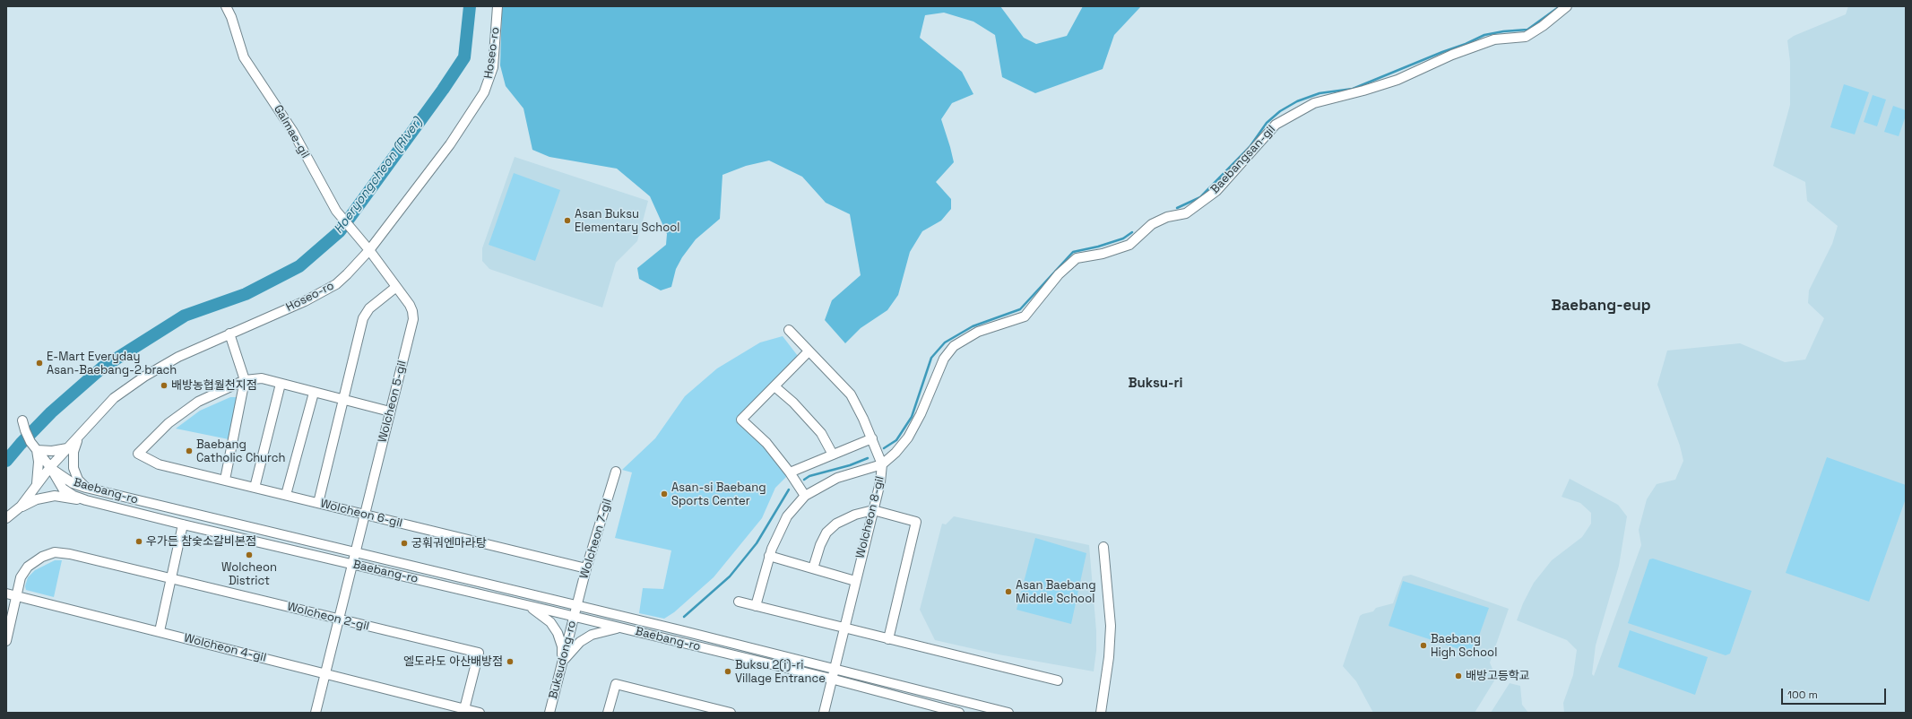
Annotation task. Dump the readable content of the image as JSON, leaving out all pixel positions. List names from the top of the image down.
{
  "streets": {
    "street": [
      "Hoseo-ro",
      "Galmae-gil",
      "Baebangsan-gil",
      "Wolcheon 5-gil",
      "Baebang-ro",
      "Wolcheon 6-gil",
      "Wolcheon 8-gil",
      "Wolcheon 7-gil",
      "Wolcheon 2-gil",
      "Wolcheon 4-gil",
      "Buksudong-ro"
    ]
  },
  "crossings": [
    ["Hoseo-ro", "Galmae-gil"],
    ["Hoseo-ro", "Wolcheon 5-gil"],
    ["Hoseo-ro", "Baebang-ro"],
    ["Galmae-gil", "Wolcheon 5-gil"],
    ["Baebangsan-gil", "Wolcheon 8-gil"],
    ["Wolcheon 5-gil", "Baebang-ro"],
    ["Wolcheon 5-gil", "Wolcheon 6-gil"],
    ["Wolcheon 5-gil", "Wolcheon 2-gil"],
    ["Wolcheon 5-gil", "Wolcheon 4-gil"],
    ["Baebang-ro", "Wolcheon 8-gil"],
    ["Baebang-ro", "Wolcheon 7-gil"],
    ["Baebang-ro", "Buksudong-ro"],
    ["Wolcheon 6-gil", "Wolcheon 7-gil"],
    ["Wolcheon 7-gil", "Buksudong-ro"],
    ["Wolcheon 2-gil", "Wolcheon 4-gil"]
  ],
  "districts": ["Baebang-eup", "Buksu-ri"],
  "water": ["Hoeryongcheon (River)"],
  "places": [
    "Asan Buksu Elementary School",
    "E-Mart Everyday Asan-Baebang-2 brach",
    "배방농협월천지점",
    "Baebang Catholic Church",
    "Asan-si Baebang Sports Center",
    "우가든 참숯소갈비본점",
    "궁훠궈엔마라탕",
    "Wolcheon District",
    "Asan Baebang Middle School",
    "Baebang High School",
    "엘도라도 아산배방점",
    "Buksu 2(i)-ri Village Entrance",
    "배방고등학교"
  ],
  "scale_bar": "100 m"
}
